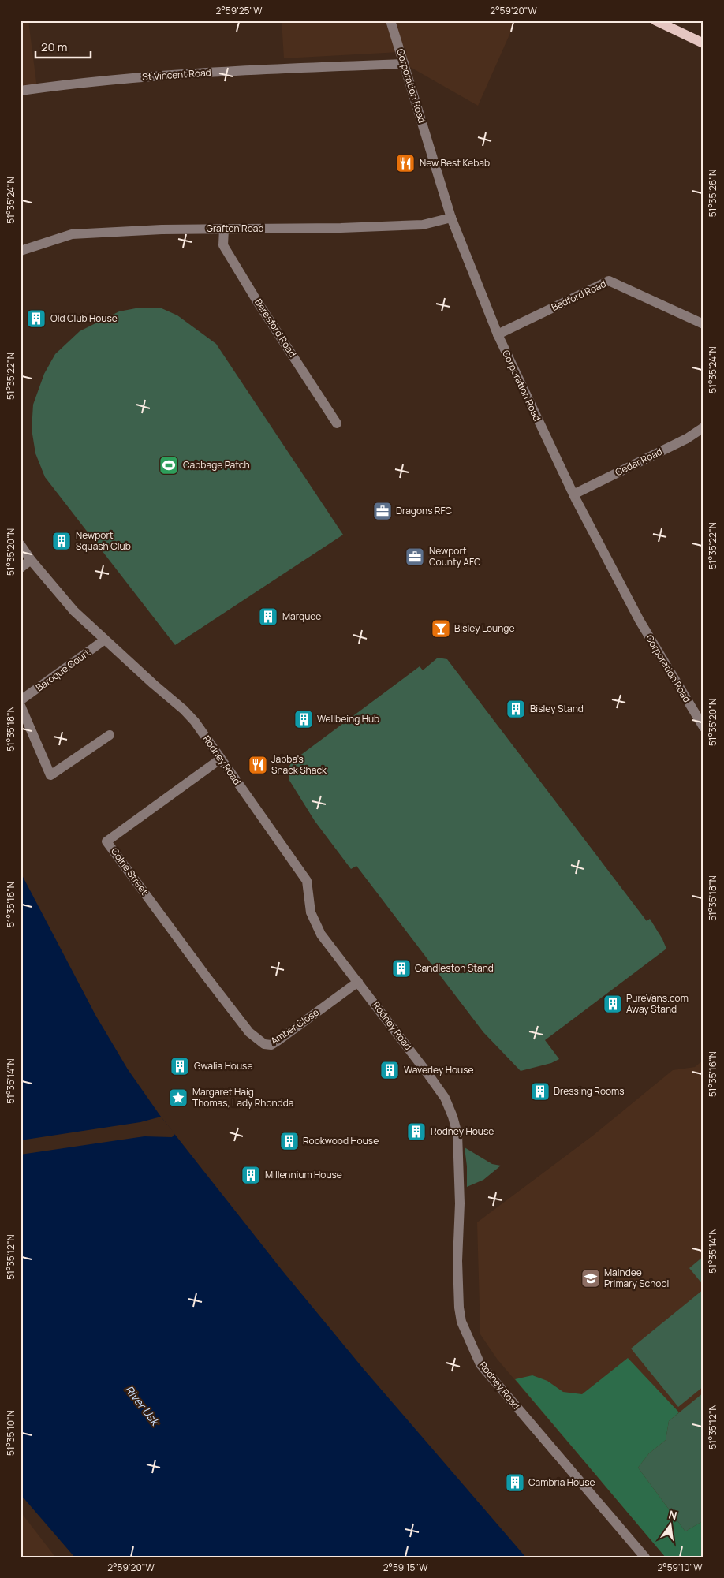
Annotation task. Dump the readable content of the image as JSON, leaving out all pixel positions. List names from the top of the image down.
{
  "streets": {
    "street": [
      "St Vincent Road",
      "Corporation Road",
      "Grafton Road",
      "Bedford Road",
      "Beresford Road",
      "Cedar Road",
      "Baroque Court",
      "Rodney Road",
      "Colne Street",
      "Amber Close"
    ]
  },
  "crossings": [
    ["St Vincent Road", "Corporation Road"],
    ["Corporation Road", "Grafton Road"],
    ["Corporation Road", "Bedford Road"],
    ["Corporation Road", "Cedar Road"],
    ["Grafton Road", "Beresford Road"],
    ["Baroque Court", "Rodney Road"],
    ["Rodney Road", "Colne Street"],
    ["Rodney Road", "Amber Close"],
    ["Colne Street", "Amber Close"]
  ],
  "water": ["River Usk"],
  "places": {
    "restaurant": ["New Best Kebab", "Jabba's Snack Shack"],
    "building": [
      "Old Club House",
      "Newport Squash Club",
      "Marquee",
      "Bisley Stand",
      "Wellbeing Hub",
      "Candleston Stand",
      "PureVans.com Away Stand",
      "Gwalia House",
      "Waverley House",
      "Dressing Rooms",
      "Rodney House",
      "Rookwood House",
      "Millennium House",
      "Cambria House"
    ],
    "sports": ["Cabbage Patch"],
    "office": ["Dragons RFC", "Newport County AFC"],
    "bar": ["Bisley Lounge"],
    "place": ["Margaret Haig Thomas, Lady Rhondda"],
    "school or university": ["Maindee Primary School"]
  },
  "scale_bar": "20 m",
  "north": "top",
  "coordinates": [
    "2°59'25\"W",
    "2°59'20\"W",
    "51°35'26\"N",
    "51°35'24\"N",
    "51°35'22\"N",
    "51°35'20\"N",
    "51°35'18\"N",
    "51°35'16\"N",
    "51°35'14\"N",
    "51°35'12\"N",
    "51°35'10\"N",
    "2°59'15\"W",
    "2°59'10\"W"
  ]
}
